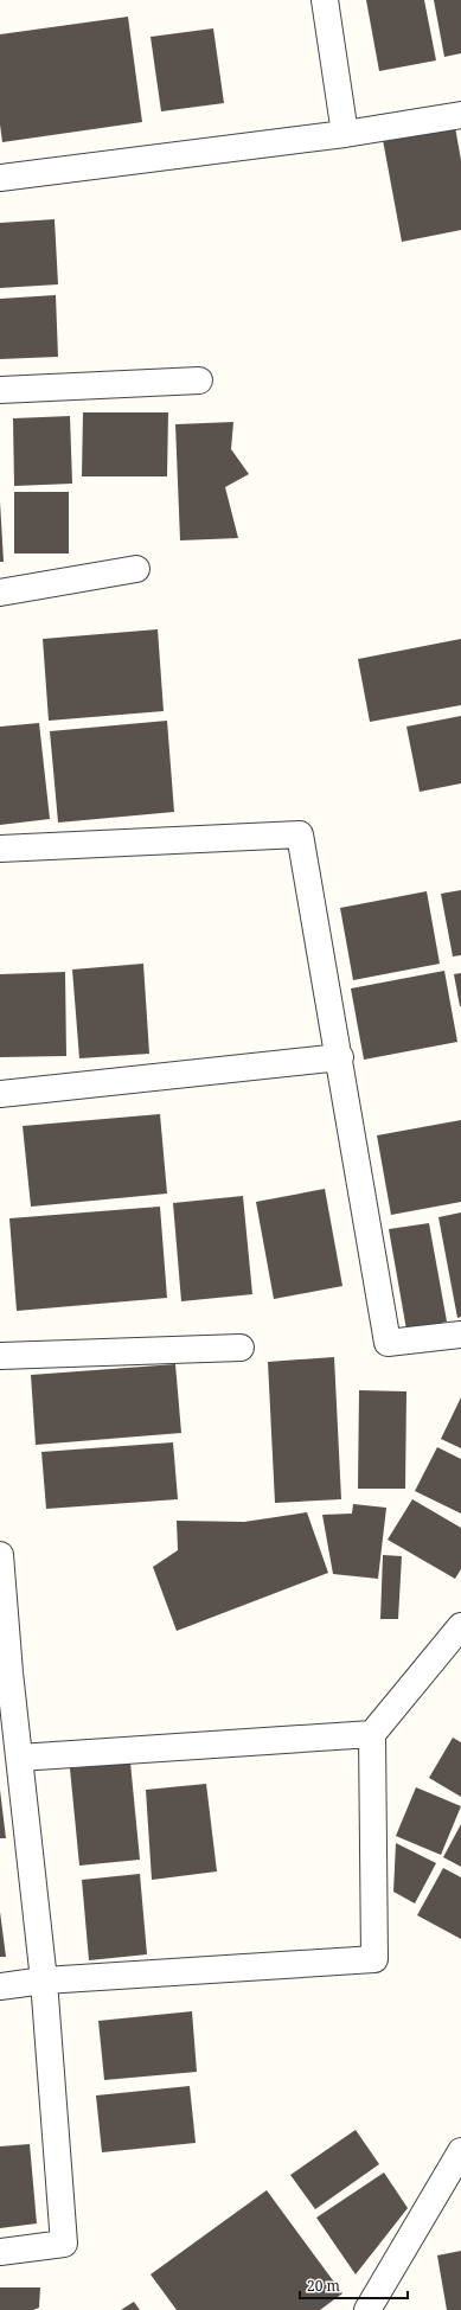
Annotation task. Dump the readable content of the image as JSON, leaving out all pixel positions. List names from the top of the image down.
{
  "scale_bar": "20 m"
}
